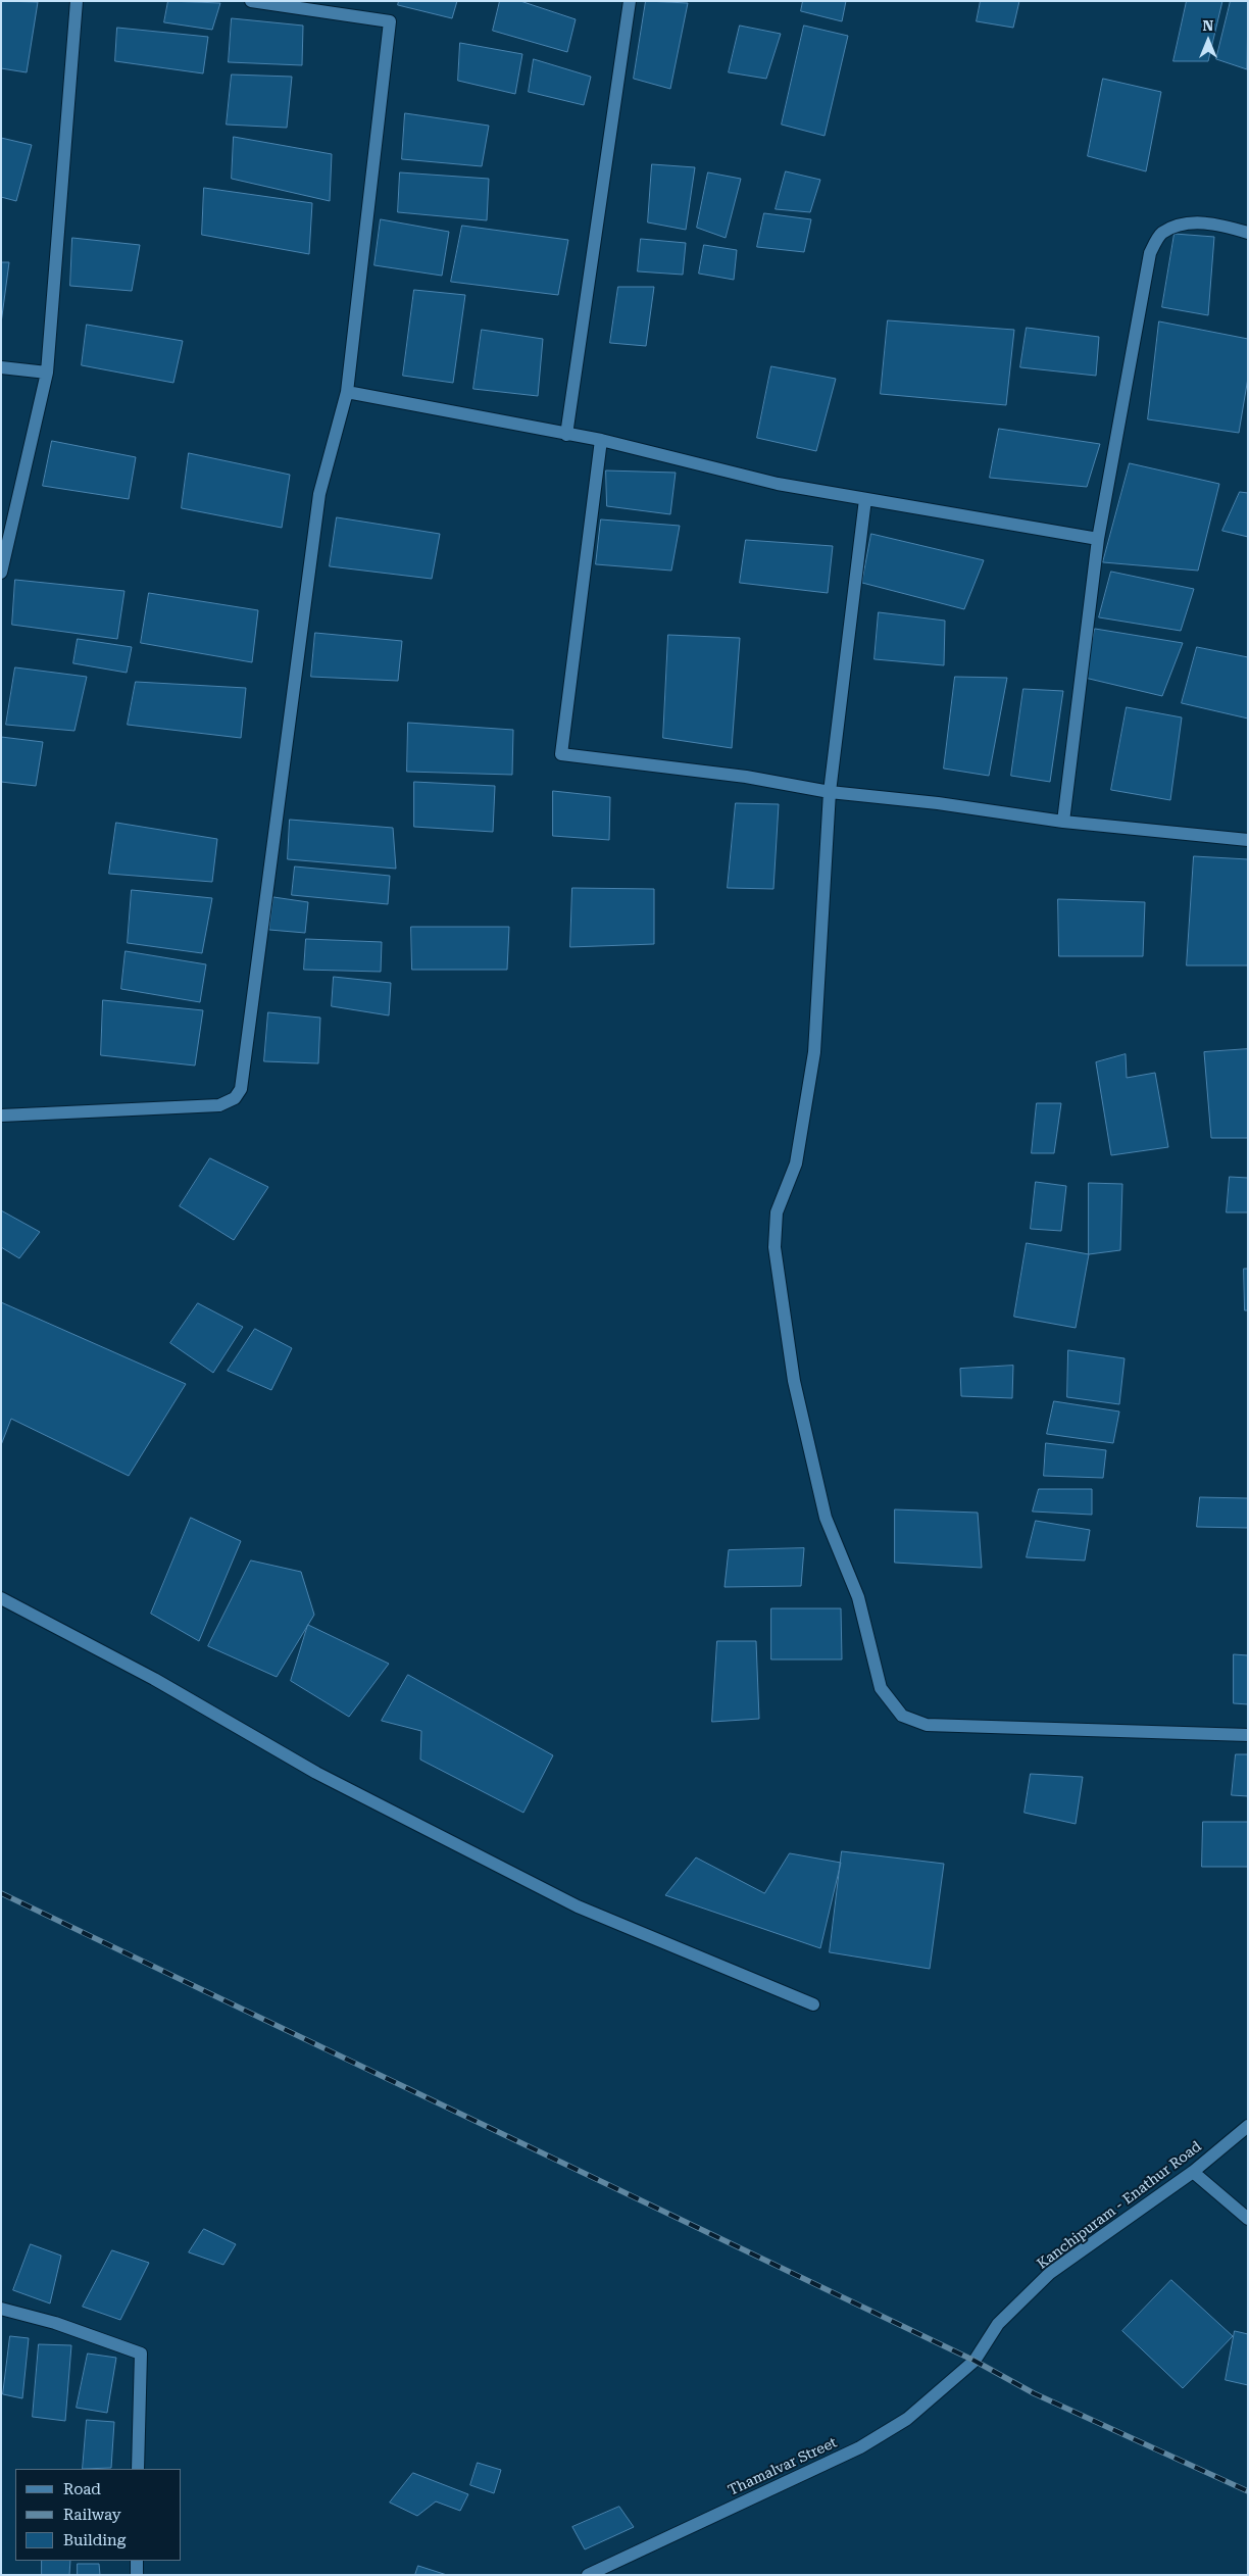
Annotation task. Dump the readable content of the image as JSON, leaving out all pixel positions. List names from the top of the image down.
{
  "streets": {
    "street": ["Kanchipuram - Enathur Road", "Thamalvar Street"]
  },
  "crossings": [
    ["Kanchipuram - Enathur Road", "Thamalvar Street"]
  ],
  "legend": ["Road", "Railway", "Building"],
  "north": "top"
}
